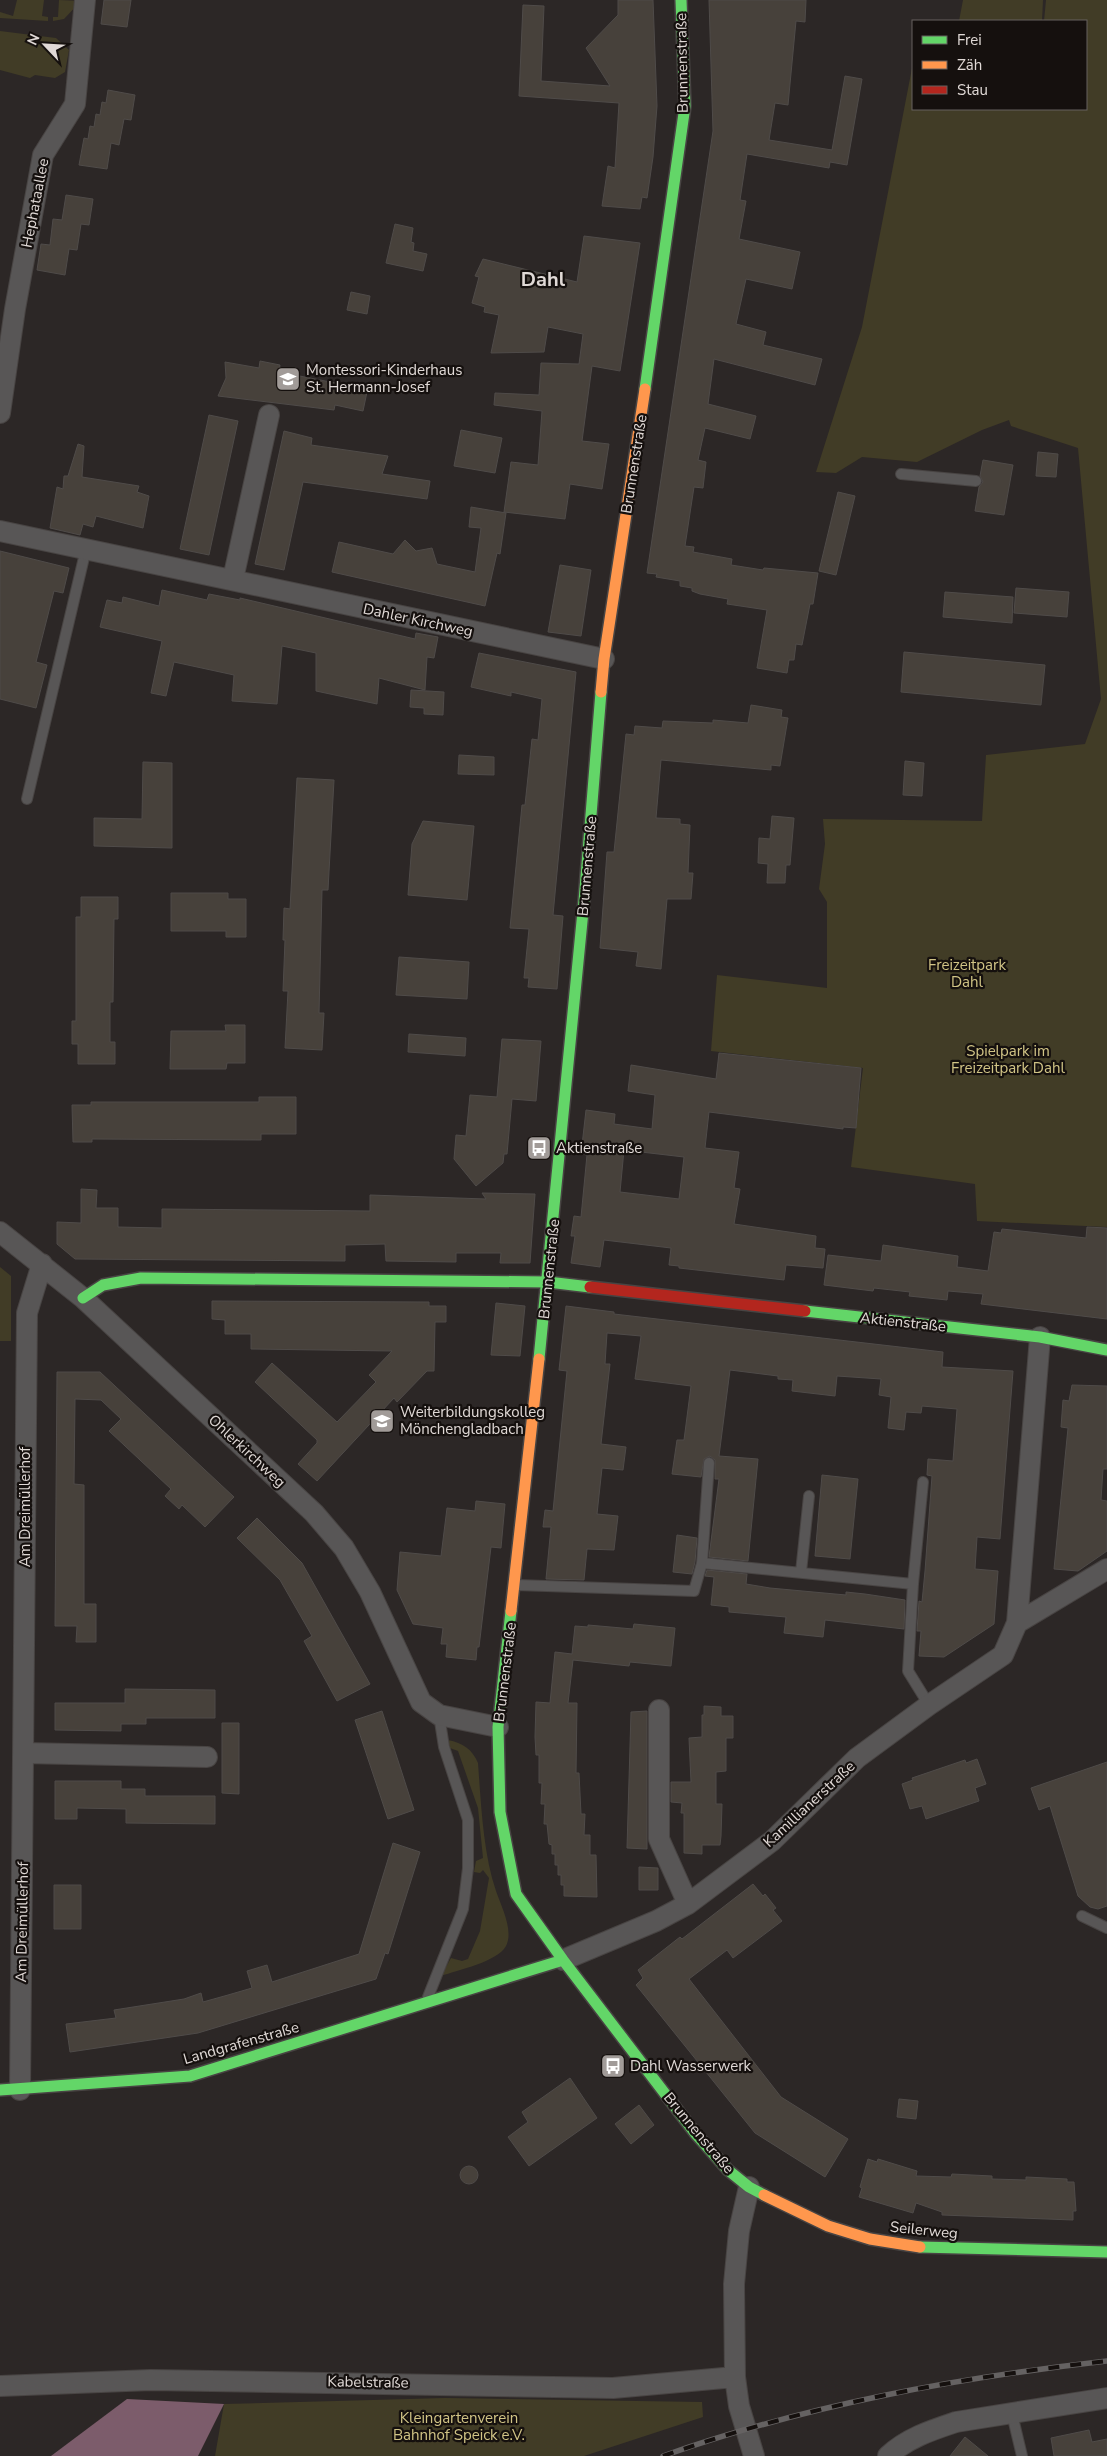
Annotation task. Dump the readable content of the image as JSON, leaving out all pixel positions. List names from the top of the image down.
{
  "streets": {
    "street": [
      "Brunnenstraße",
      "Hephataallee",
      "Dahler Kirchweg",
      "Aktienstraße",
      "Ohlerkirchweg",
      "Am Dreimüllerhof",
      "Kamillianerstraße",
      "Landgrafenstraße",
      "Seilerweg",
      "Kabelstraße"
    ]
  },
  "crossings": [
    ["Brunnenstraße", "Dahler Kirchweg"],
    ["Brunnenstraße", "Aktienstraße"],
    ["Brunnenstraße", "Ohlerkirchweg"],
    ["Brunnenstraße", "Kamillianerstraße"],
    ["Brunnenstraße", "Landgrafenstraße"],
    ["Brunnenstraße", "Seilerweg"],
    ["Aktienstraße", "Ohlerkirchweg"],
    ["Ohlerkirchweg", "Am Dreimüllerhof"],
    ["Am Dreimüllerhof", "Landgrafenstraße"],
    ["Kamillianerstraße", "Landgrafenstraße"]
  ],
  "districts": ["Dahl"],
  "parks": ["Freizeitpark Dahl", "Spielpark im Freizeitpark Dahl", "Kleingartenverein Bahnhof Speick e.V."],
  "places": {
    "school or university": ["Montessori-Kinderhaus St. Hermann-Josef", "Weiterbildungskolleg Mönchengladbach"],
    "bus stop": ["Aktienstraße", "Dahl Wasserwerk"]
  },
  "legend": ["Frei", "Zäh", "Stau"],
  "north": "top left"
}
